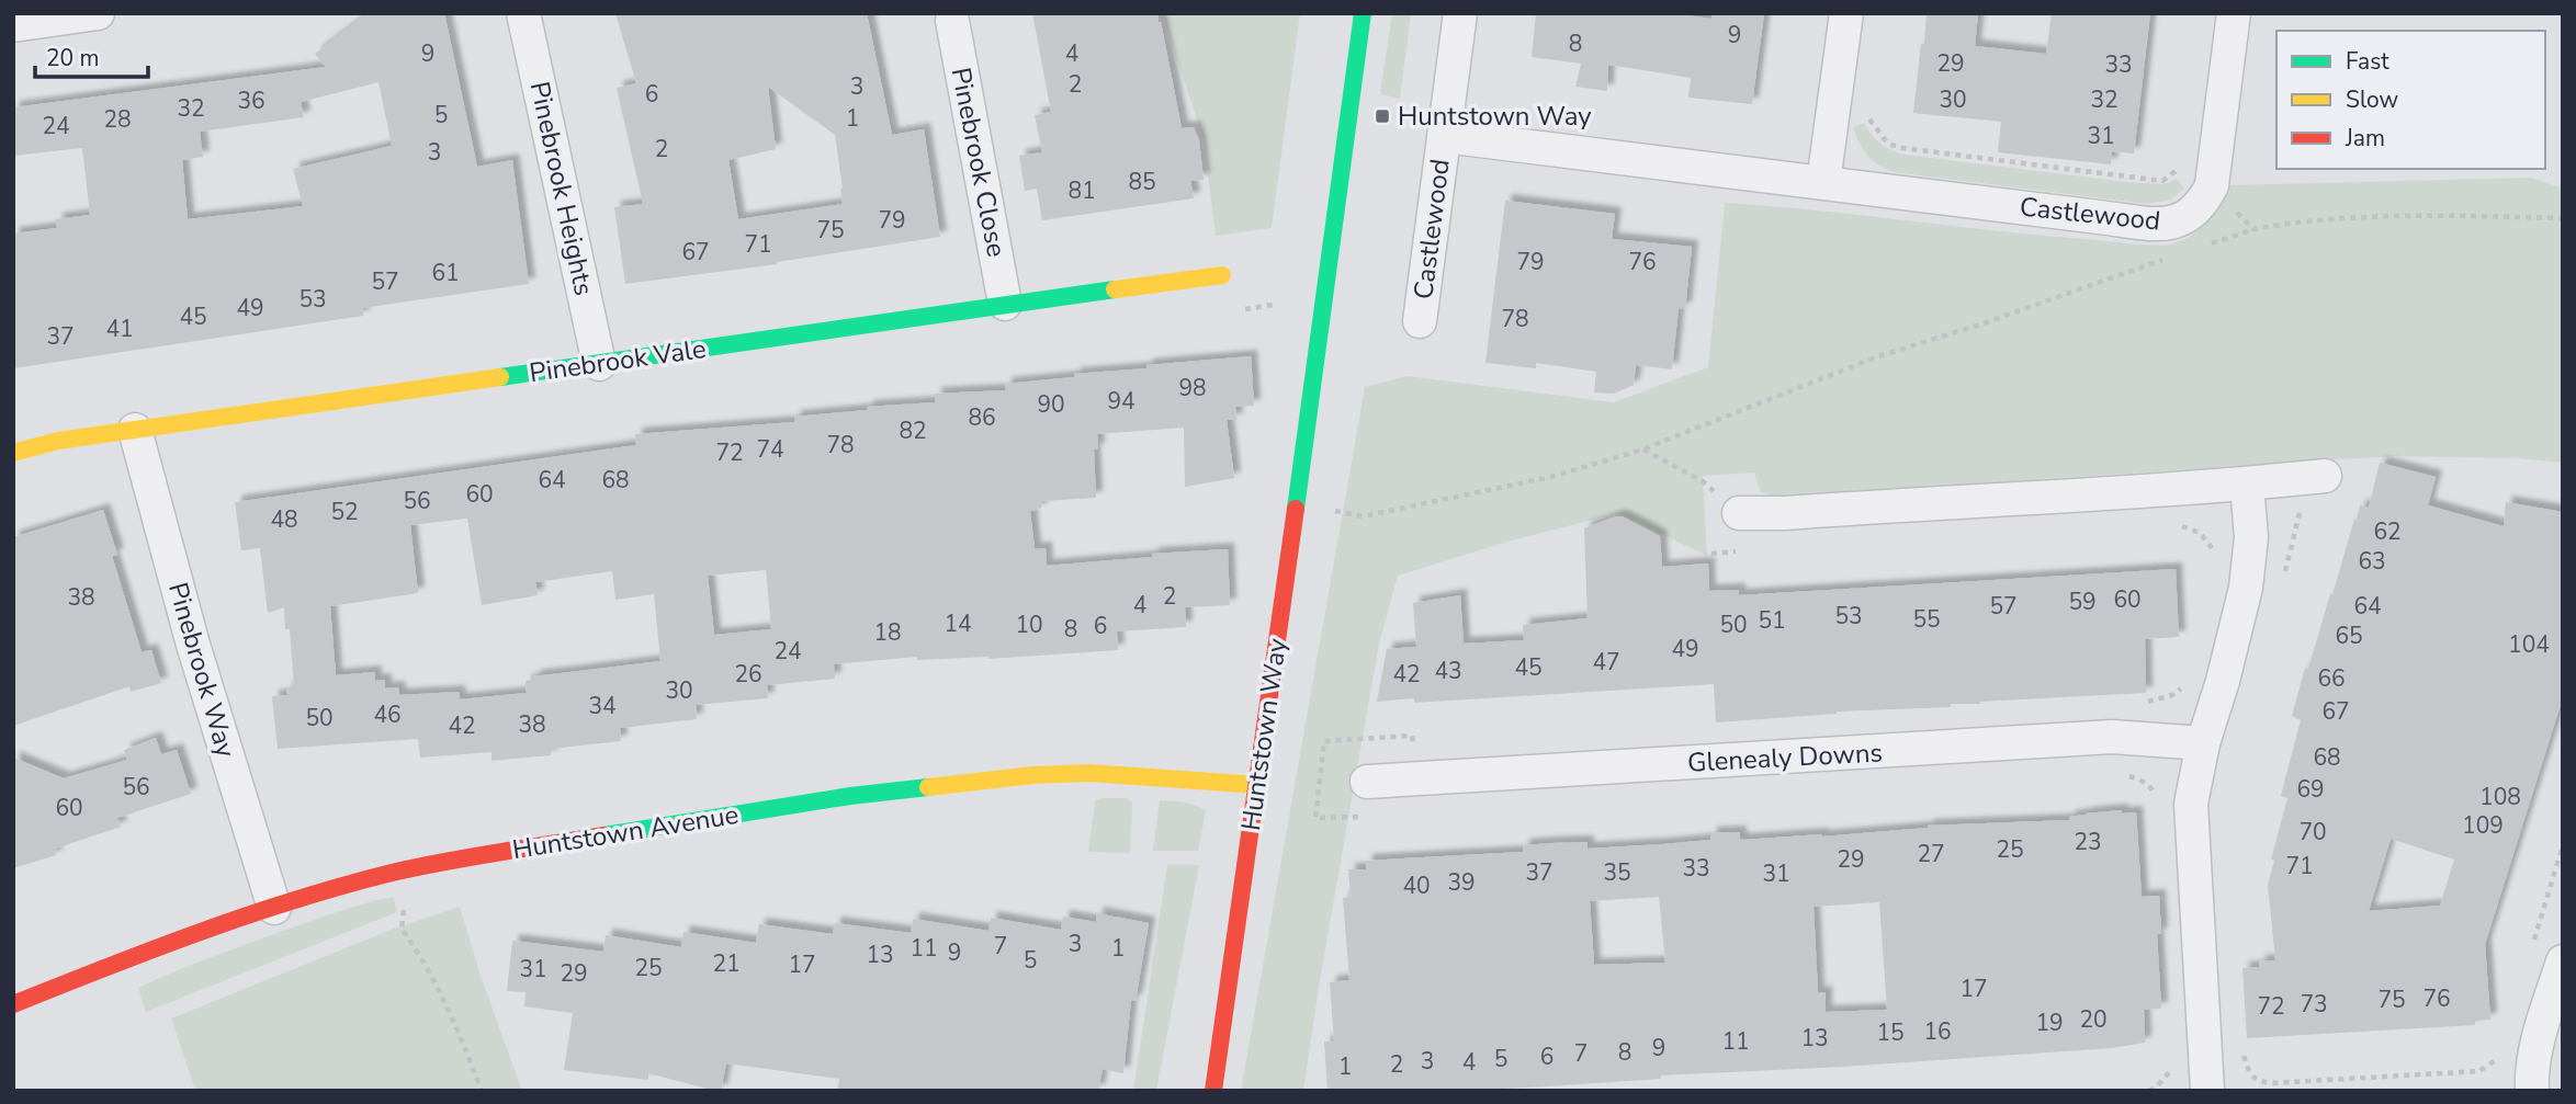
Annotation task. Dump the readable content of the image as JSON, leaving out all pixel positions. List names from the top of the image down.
{
  "streets": {
    "street": [
      "Pinebrook Close",
      "Pinebrook Heights",
      "Castlewood",
      "Pinebrook Vale",
      "Pinebrook Way",
      "Huntstown Way",
      "Glenealy Downs",
      "Huntstown Avenue"
    ]
  },
  "crossings": [
    ["Pinebrook Close", "Pinebrook Vale"],
    ["Pinebrook Heights", "Pinebrook Vale"],
    ["Pinebrook Vale", "Pinebrook Way"],
    ["Pinebrook Way", "Huntstown Avenue"],
    ["Huntstown Way", "Huntstown Avenue"]
  ],
  "places": {
    "transit": ["Huntstown Way"]
  },
  "house_numbers": [
    "9",
    "8",
    "9",
    "4",
    "29",
    "33",
    "2",
    "3",
    "6",
    "30",
    "32",
    "36",
    "32",
    "5",
    "1",
    "28",
    "24",
    "31",
    "2",
    "3",
    "85",
    "81",
    "79",
    "75",
    "71",
    "67",
    "79",
    "76",
    "61",
    "57",
    "53",
    "49",
    "45",
    "78",
    "41",
    "37",
    "98",
    "94",
    "90",
    "86",
    "82",
    "78",
    "74",
    "72",
    "64",
    "68",
    "60",
    "56",
    "52",
    "48",
    "62",
    "63",
    "2",
    "38",
    "60",
    "59",
    "4",
    "57",
    "64",
    "53",
    "55",
    "51",
    "14",
    "10",
    "50",
    "6",
    "8",
    "18",
    "65",
    "104",
    "49",
    "24",
    "47",
    "45",
    "43",
    "26",
    "42",
    "66",
    "30",
    "34",
    "67",
    "46",
    "50",
    "38",
    "42",
    "68",
    "56",
    "69",
    "108",
    "60",
    "109",
    "70",
    "23",
    "25",
    "27",
    "29",
    "71",
    "33",
    "37",
    "35",
    "31",
    "39",
    "40",
    "3",
    "7",
    "11",
    "1",
    "9",
    "13",
    "5",
    "21",
    "17",
    "25",
    "31",
    "29",
    "17",
    "76",
    "75",
    "73",
    "72",
    "20",
    "19",
    "16",
    "15",
    "13",
    "11",
    "9",
    "8",
    "7",
    "6",
    "5",
    "3",
    "4",
    "2",
    "1"
  ],
  "legend": ["Fast", "Slow", "Jam"],
  "scale_bar": "20 m"
}
